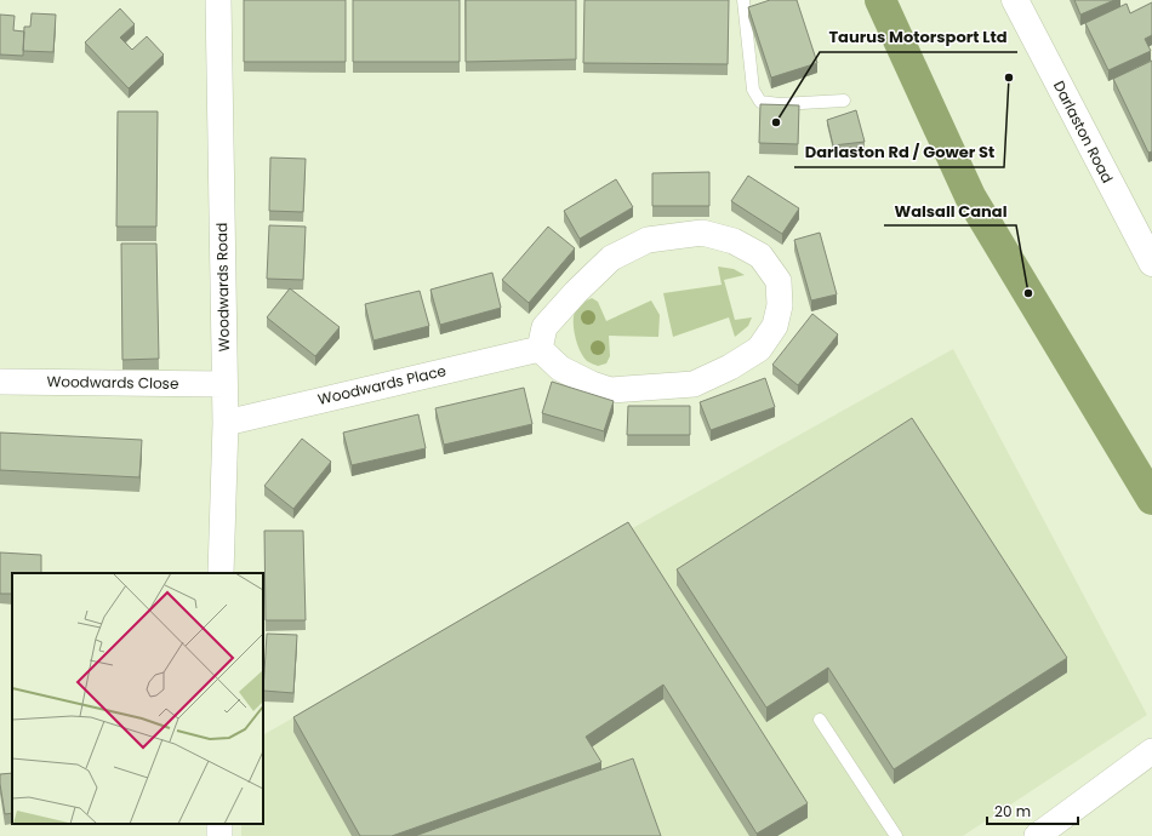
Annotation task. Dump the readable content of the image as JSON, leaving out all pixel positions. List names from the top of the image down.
{
  "streets": {
    "main road": ["Darlaston Road"],
    "street": ["Woodwards Road", "Woodwards Close", "Woodwards Place"]
  },
  "crossings": [
    ["Woodwards Road", "Woodwards Close"],
    ["Woodwards Road", "Woodwards Place"]
  ],
  "places": ["Darlaston Rd / Gower St", "Taurus Motorsport Ltd", "Walsall Canal"],
  "scale_bar": "20 m"
}
